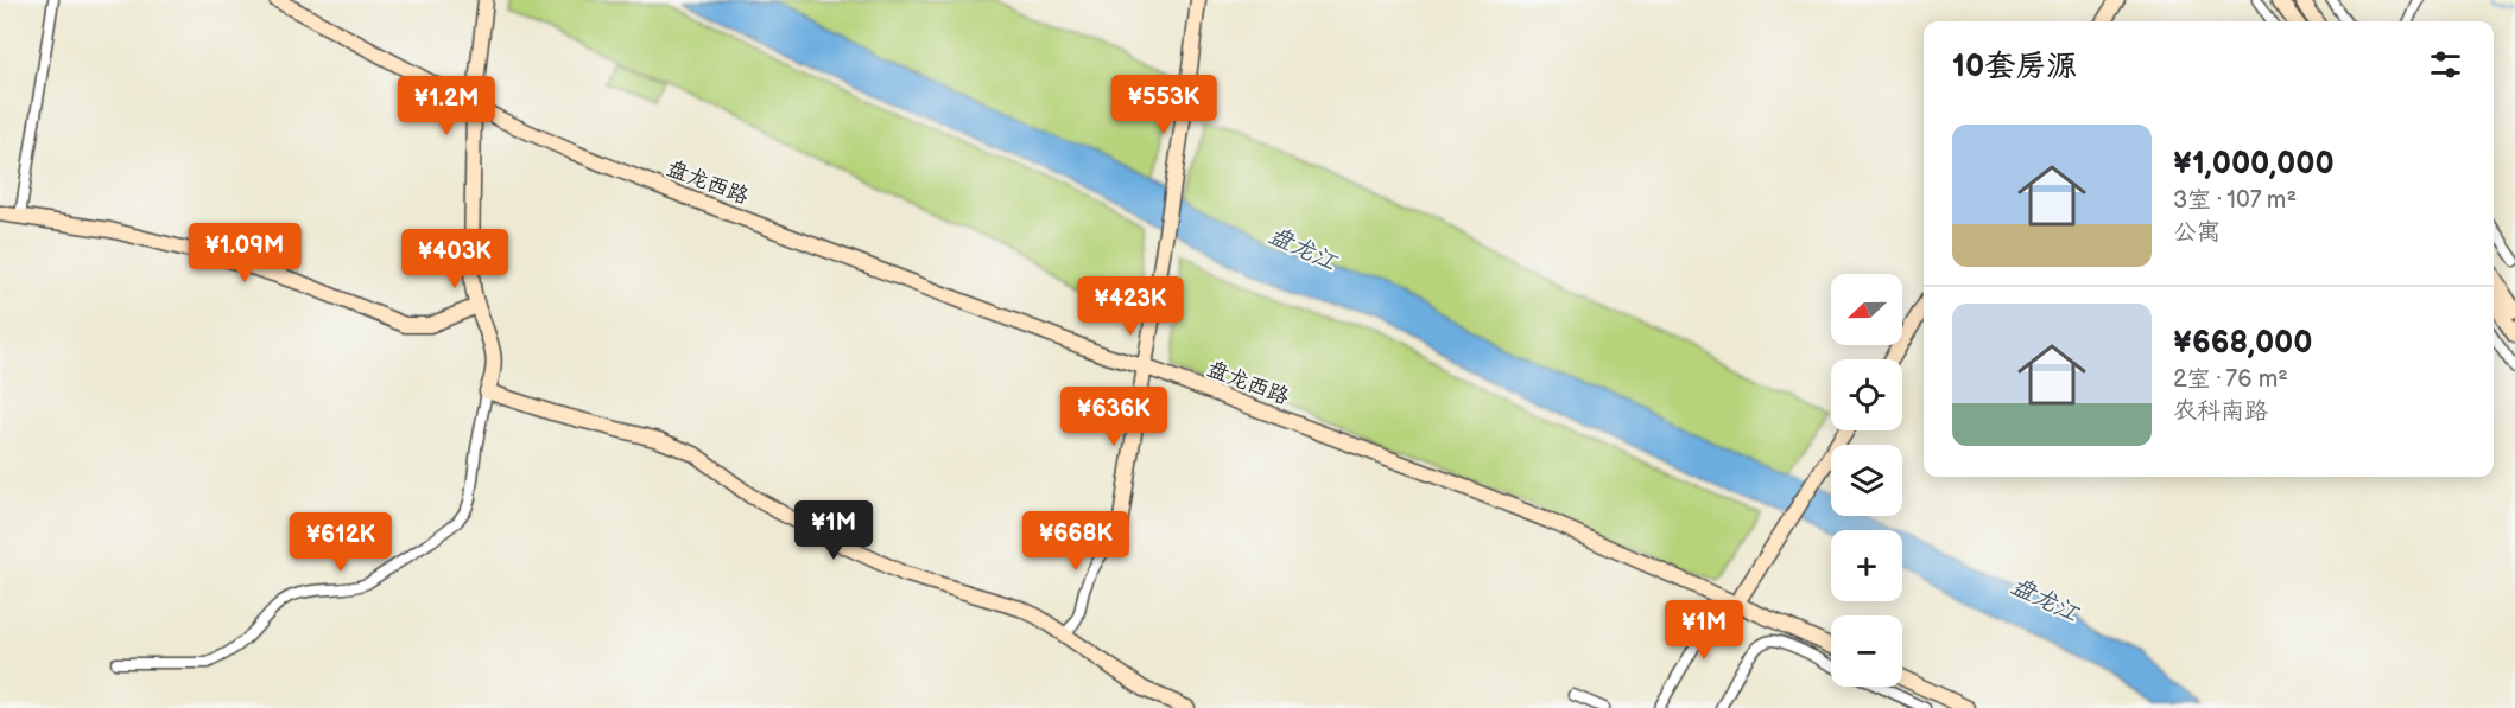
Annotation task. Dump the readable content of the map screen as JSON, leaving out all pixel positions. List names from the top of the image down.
{
  "streets": {
    "street": ["盘龙西路"]
  },
  "water": ["盘龙江"],
  "north": "left",
  "page": {
    "heading": "10套房源",
    "price": [
      "¥553K",
      "¥1.2M",
      "¥1.09M",
      "¥403K",
      "¥423K",
      "¥636K",
      "¥1M",
      "¥668K",
      "¥612K",
      "¥1M"
    ],
    "list": [
      {
        "name": "¥1,000,000",
        "note": "3室 · 107 m² · 公寓"
      },
      {
        "name": "¥668,000",
        "note": "2室 · 76 m² · 农科南路"
      }
    ],
    "map_buttons": ["+", "−"]
  }
}
